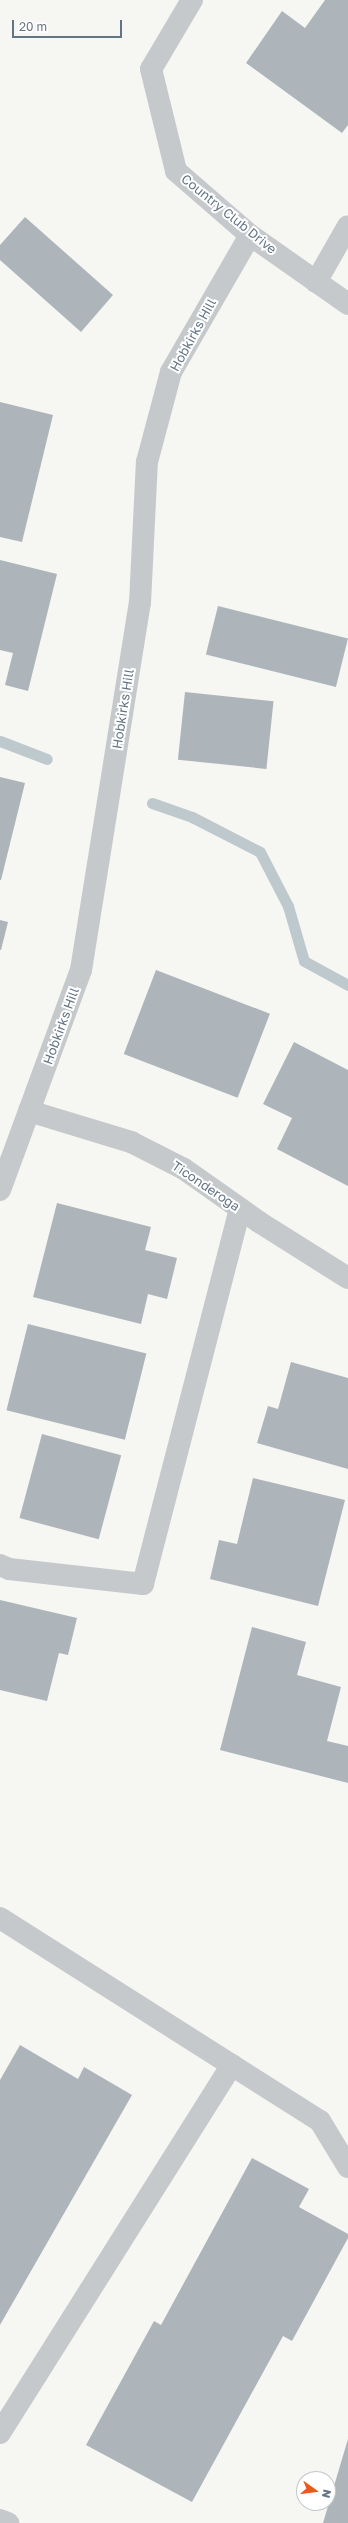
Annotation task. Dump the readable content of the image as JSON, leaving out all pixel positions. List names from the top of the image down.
{
  "streets": {
    "street": ["Country Club Drive", "Hobkirks Hill", "Ticonderoga"]
  },
  "crossings": [
    ["Country Club Drive", "Hobkirks Hill"],
    ["Hobkirks Hill", "Ticonderoga"]
  ],
  "scale_bar": "20 m",
  "north": "right"
}
